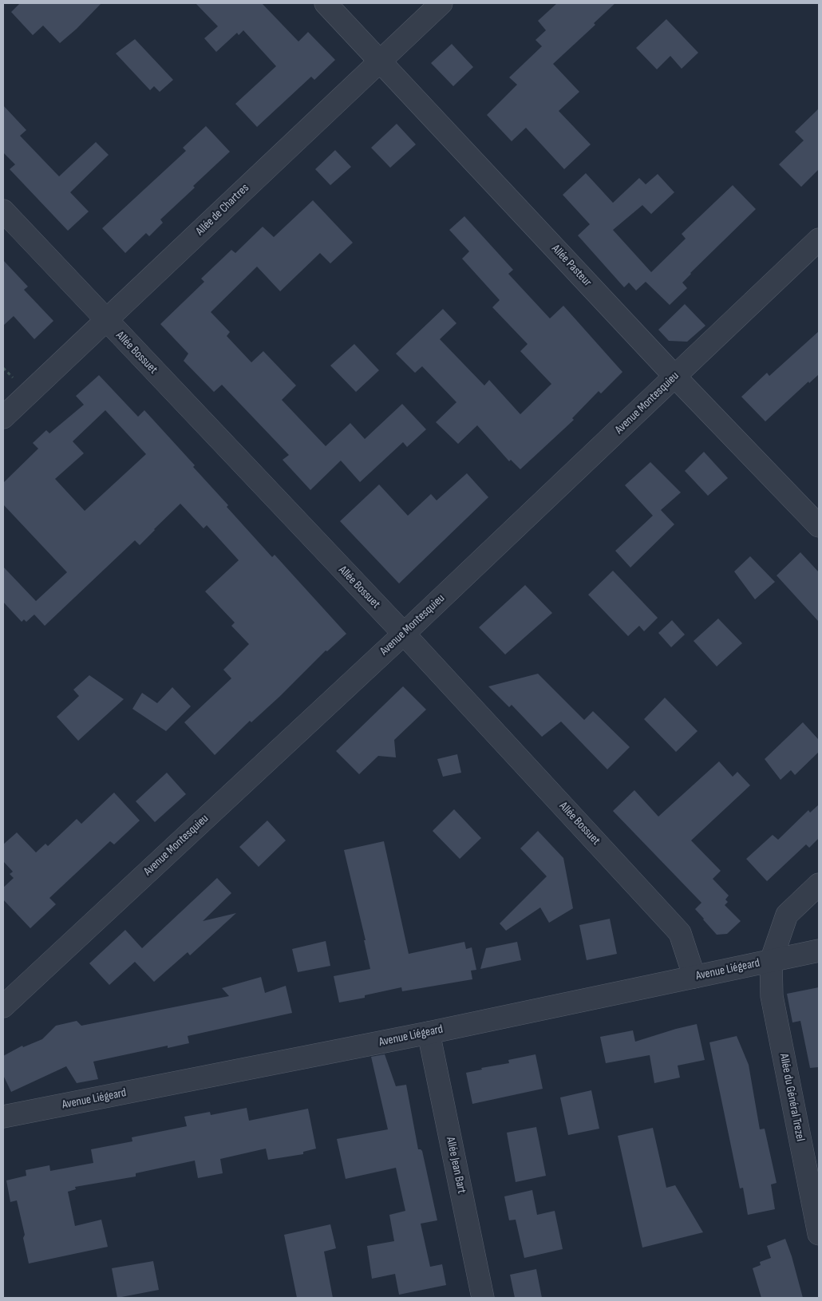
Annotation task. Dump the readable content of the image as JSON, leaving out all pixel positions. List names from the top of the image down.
{
  "streets": {
    "street": [
      "Allée de Chartres",
      "Allée Pasteur",
      "Allée Bossuet",
      "Avenue Montesquieu",
      "Avenue Liégeard",
      "Allée du Général Trezel",
      "Allée Jean Bart"
    ]
  },
  "crossings": [
    ["Allée de Chartres", "Allée Pasteur"],
    ["Allée de Chartres", "Allée Bossuet"],
    ["Allée Pasteur", "Avenue Montesquieu"],
    ["Allée Bossuet", "Avenue Montesquieu"],
    ["Allée Bossuet", "Avenue Liégeard"],
    ["Avenue Liégeard", "Allée du Général Trezel"],
    ["Avenue Liégeard", "Allée Jean Bart"]
  ]
}
